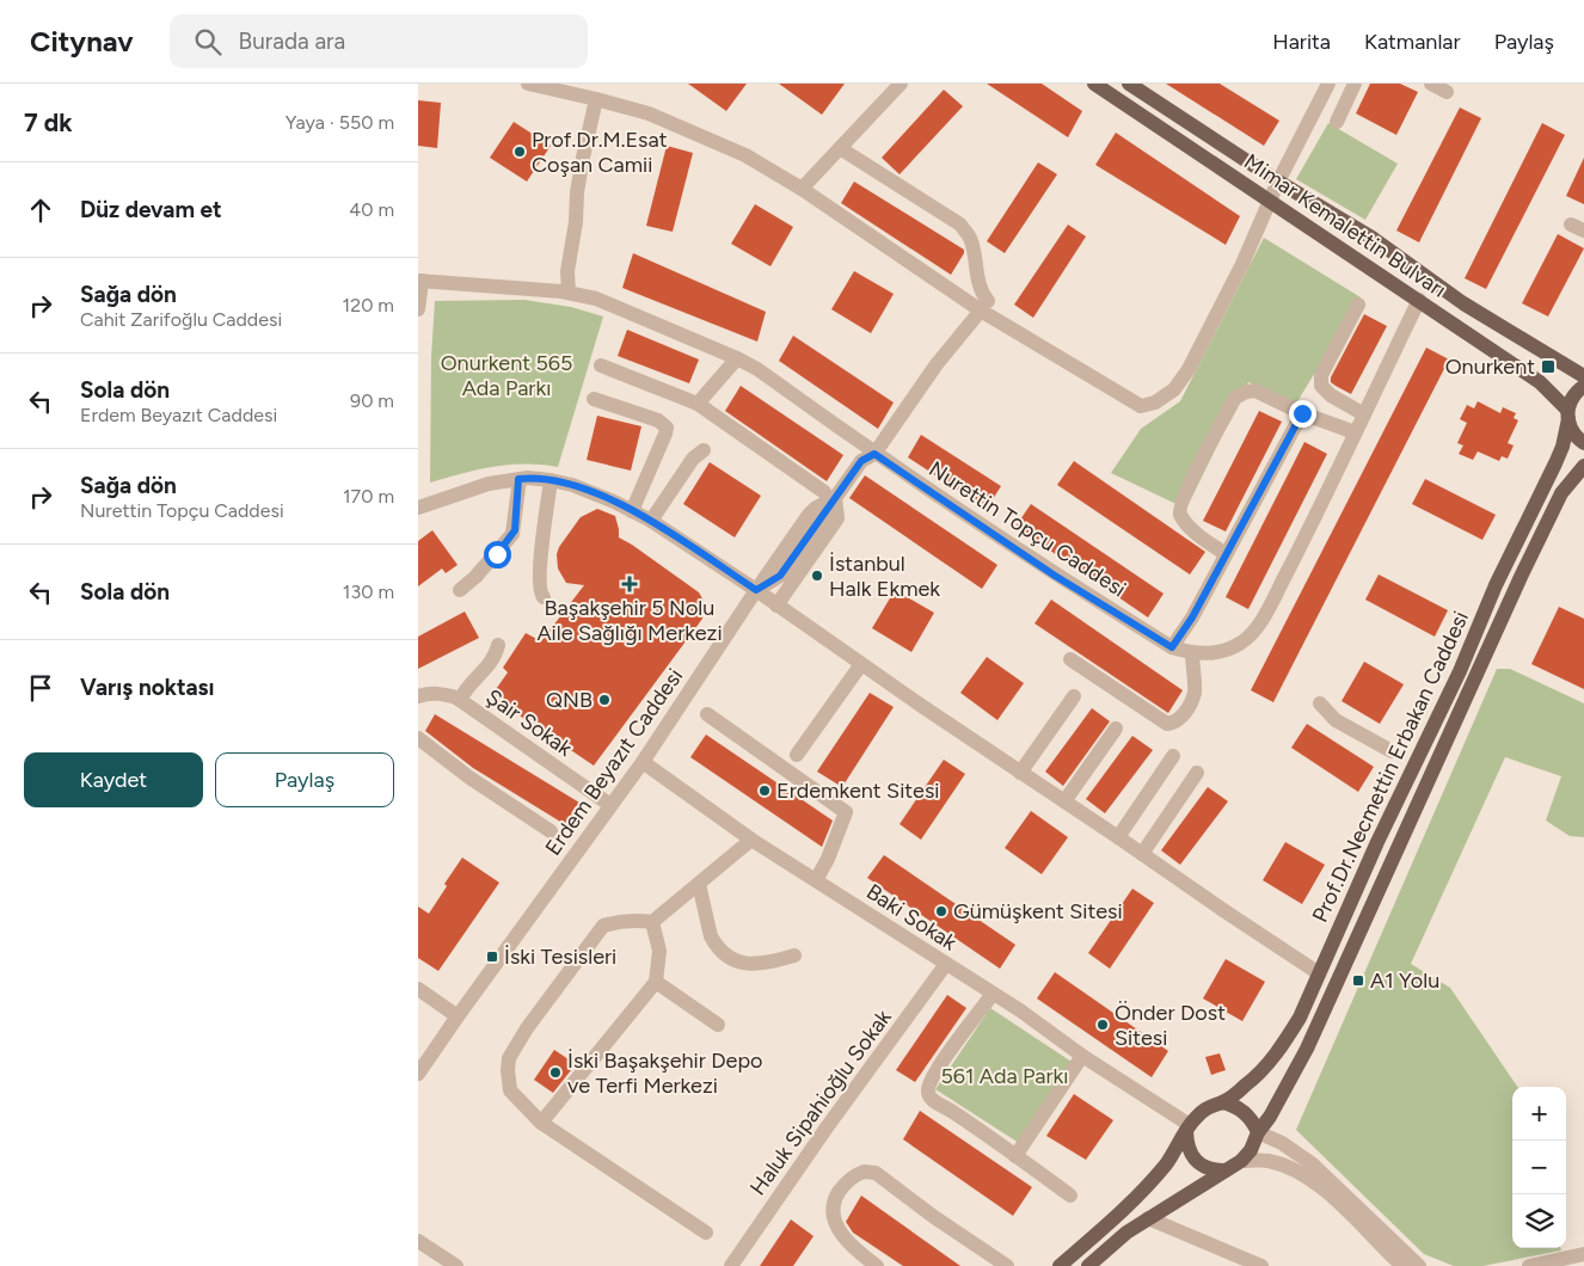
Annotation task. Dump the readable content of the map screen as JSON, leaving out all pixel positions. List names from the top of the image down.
{
  "streets": {
    "main road": ["Mimar Kemalettin Bulvarı", "Prof.Dr.Necmettin Erbakan Caddesi"],
    "street": [
      "Nurettin Topçu Caddesi",
      "Şair Sokak",
      "Erdem Beyazıt Caddesi",
      "Baki Sokak",
      "Haluk Sipahioğlu Sokak"
    ]
  },
  "crossings": [
    ["Mimar Kemalettin Bulvarı", "Nurettin Topçu Caddesi"],
    ["Mimar Kemalettin Bulvarı", "Prof.Dr.Necmettin Erbakan Caddesi"],
    ["Nurettin Topçu Caddesi", "Erdem Beyazıt Caddesi"],
    ["Şair Sokak", "Erdem Beyazıt Caddesi"],
    ["Erdem Beyazıt Caddesi", "Baki Sokak"],
    ["Prof.Dr.Necmettin Erbakan Caddesi", "Baki Sokak"],
    ["Baki Sokak", "Haluk Sipahioğlu Sokak"]
  ],
  "parks": ["Onurkent 565 Ada Parkı", "561 Ada Parkı"],
  "places": {
    "other": [
      "Prof.Dr.M.Esat Coşan Camii",
      "İstanbul Halk Ekmek",
      "QNB",
      "Erdemkent Sitesi",
      "Gümüşkent Sitesi",
      "Önder Dost Sitesi",
      "İski Başakşehir Depo ve Terfi Merkezi"
    ],
    "transit": ["Onurkent", "İski Tesisleri", "A1 Yolu"],
    "health": ["Başakşehir 5 Nolu Aile Sağlığı Merkezi"]
  },
  "page": {
    "header": "Citynav",
    "search": "Burada ara",
    "nav": ["Harita", "Katmanlar", "Paylaş"],
    "heading": ["7 dk", "Yaya · 550 m"],
    "list": [
      ["Düz devam et", "40 m"],
      ["Sağa dön", "Cahit Zarifoğlu Caddesi", "120 m"],
      ["Sola dön", "Erdem Beyazıt Caddesi", "90 m"],
      ["Sağa dön", "Nurettin Topçu Caddesi", "170 m"],
      ["Sola dön", "130 m"],
      "Varış noktası"
    ],
    "buttons": ["Kaydet", "Paylaş"],
    "map_buttons": ["+", "−"]
  }
}
